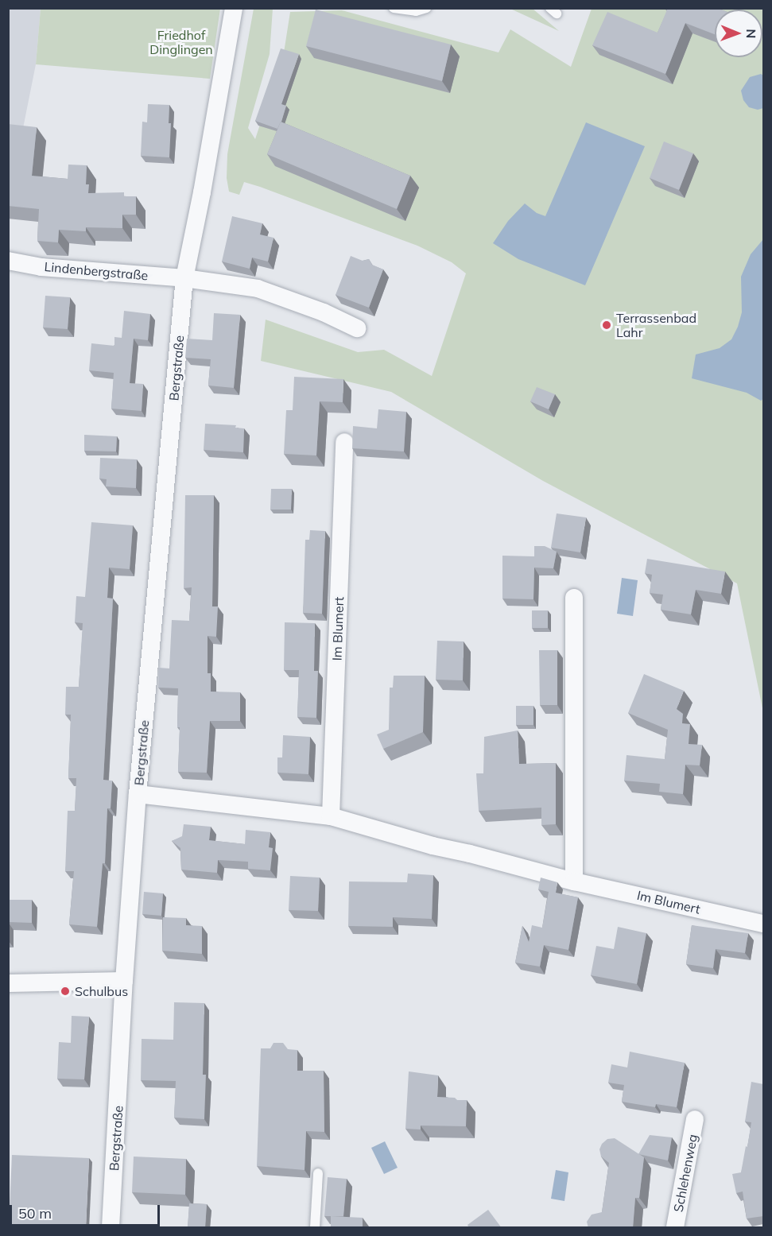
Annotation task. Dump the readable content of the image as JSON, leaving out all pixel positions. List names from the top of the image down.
{
  "streets": {
    "street": [
      "Lindenbergstraße",
      "Bergstraße",
      "Im Blumert",
      "Schlehenweg"
    ]
  },
  "crossings": [
    ["Lindenbergstraße", "Bergstraße"],
    ["Bergstraße", "Im Blumert"]
  ],
  "parks": ["Friedhof Dinglingen"],
  "places": ["Terrassenbad Lahr", "Schulbus"],
  "scale_bar": "50 m",
  "north": "right"
}
